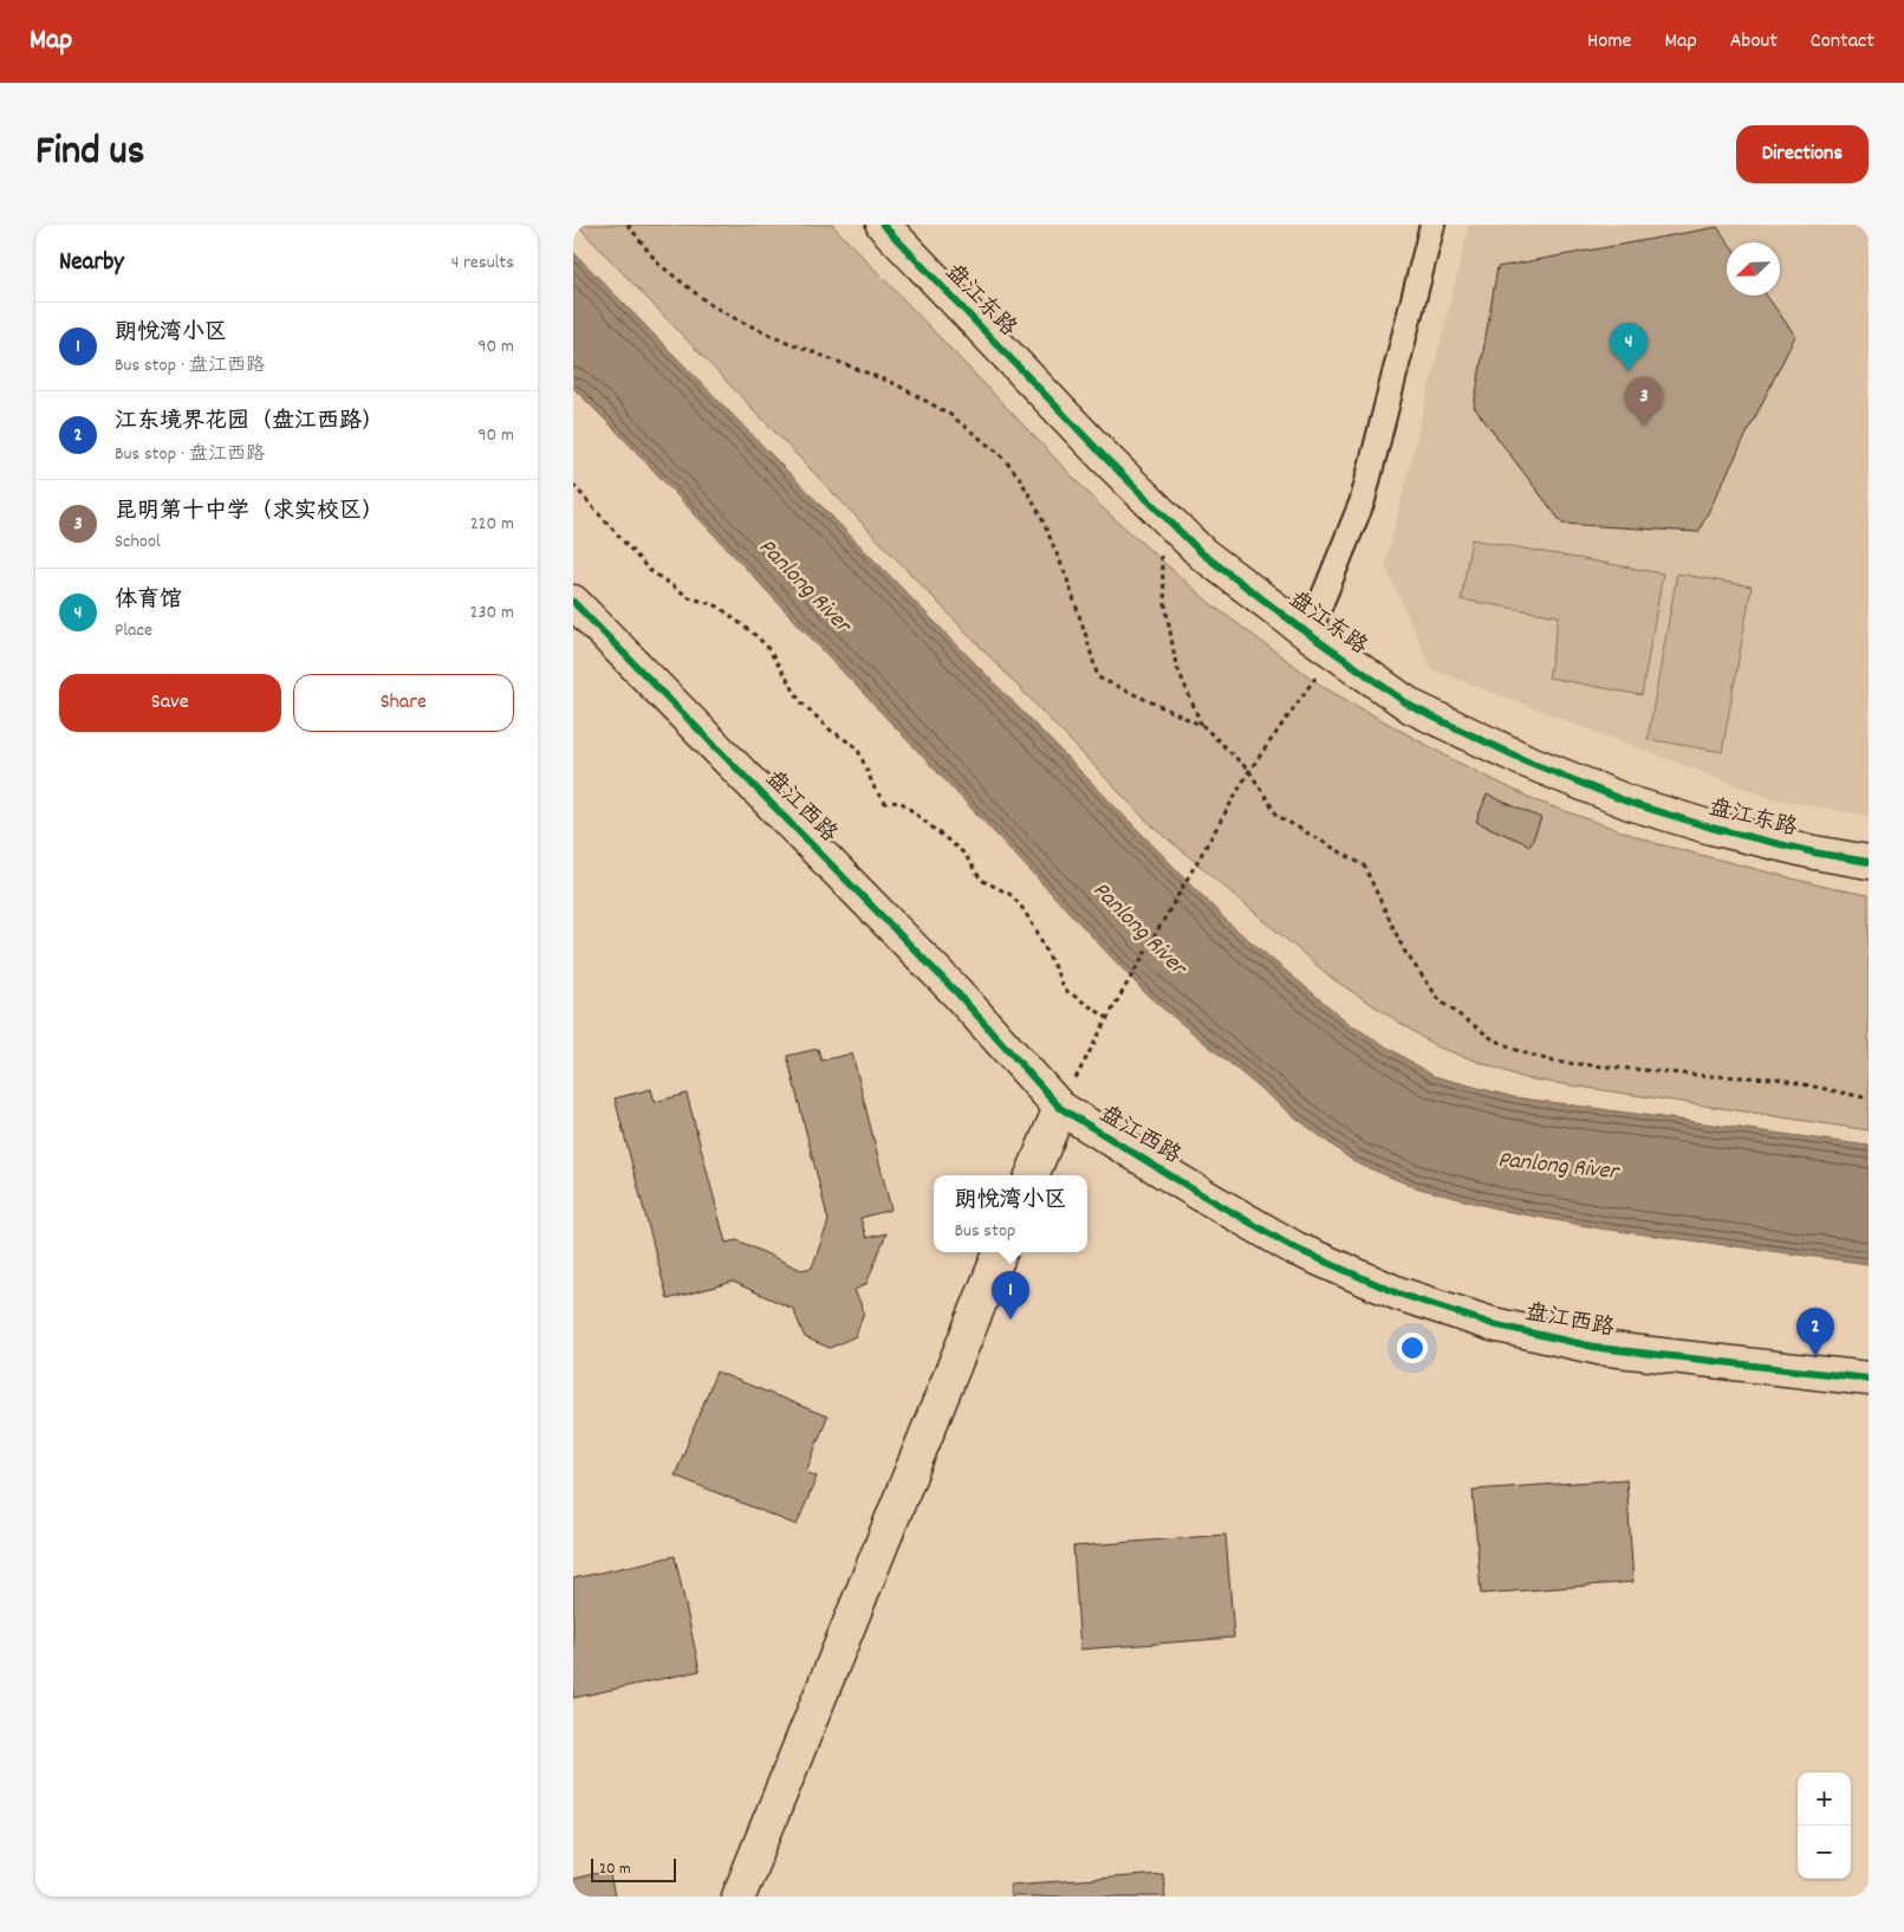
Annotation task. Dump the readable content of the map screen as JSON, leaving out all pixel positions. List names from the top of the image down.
{
  "streets": {
    "street": ["盘江东路", "盘江西路"]
  },
  "water": ["Panlong River"],
  "scale_bar": "20 m",
  "north": "bottom left",
  "page": {
    "header": "Map",
    "nav": [
      "Home",
      "Map",
      "About",
      "Contact"
    ],
    "title": "Find us",
    "buttons": [
      "Directions",
      ["Save", "Share"]
    ],
    "heading": ["Nearby", "4 results"],
    "list": [
      {
        "mark": "1",
        "name": "朗悦湾小区",
        "note": "Bus stop · 盘江西路",
        "value": "90 m"
      },
      {
        "mark": "2",
        "name": "江东境界花园（盘江西路）",
        "note": "Bus stop · 盘江西路",
        "value": "90 m"
      },
      {
        "mark": "3",
        "name": "昆明第十中学（求实校区）",
        "note": "School",
        "value": "220 m"
      },
      {
        "mark": "4",
        "name": "体育馆",
        "note": "Place",
        "value": "230 m"
      }
    ],
    "pins": [
      "4",
      "3",
      "1",
      "2"
    ],
    "popup": ["朗悦湾小区", "Bus stop"],
    "map_buttons": ["+", "−"],
    "scale": "20 m"
  }
}
